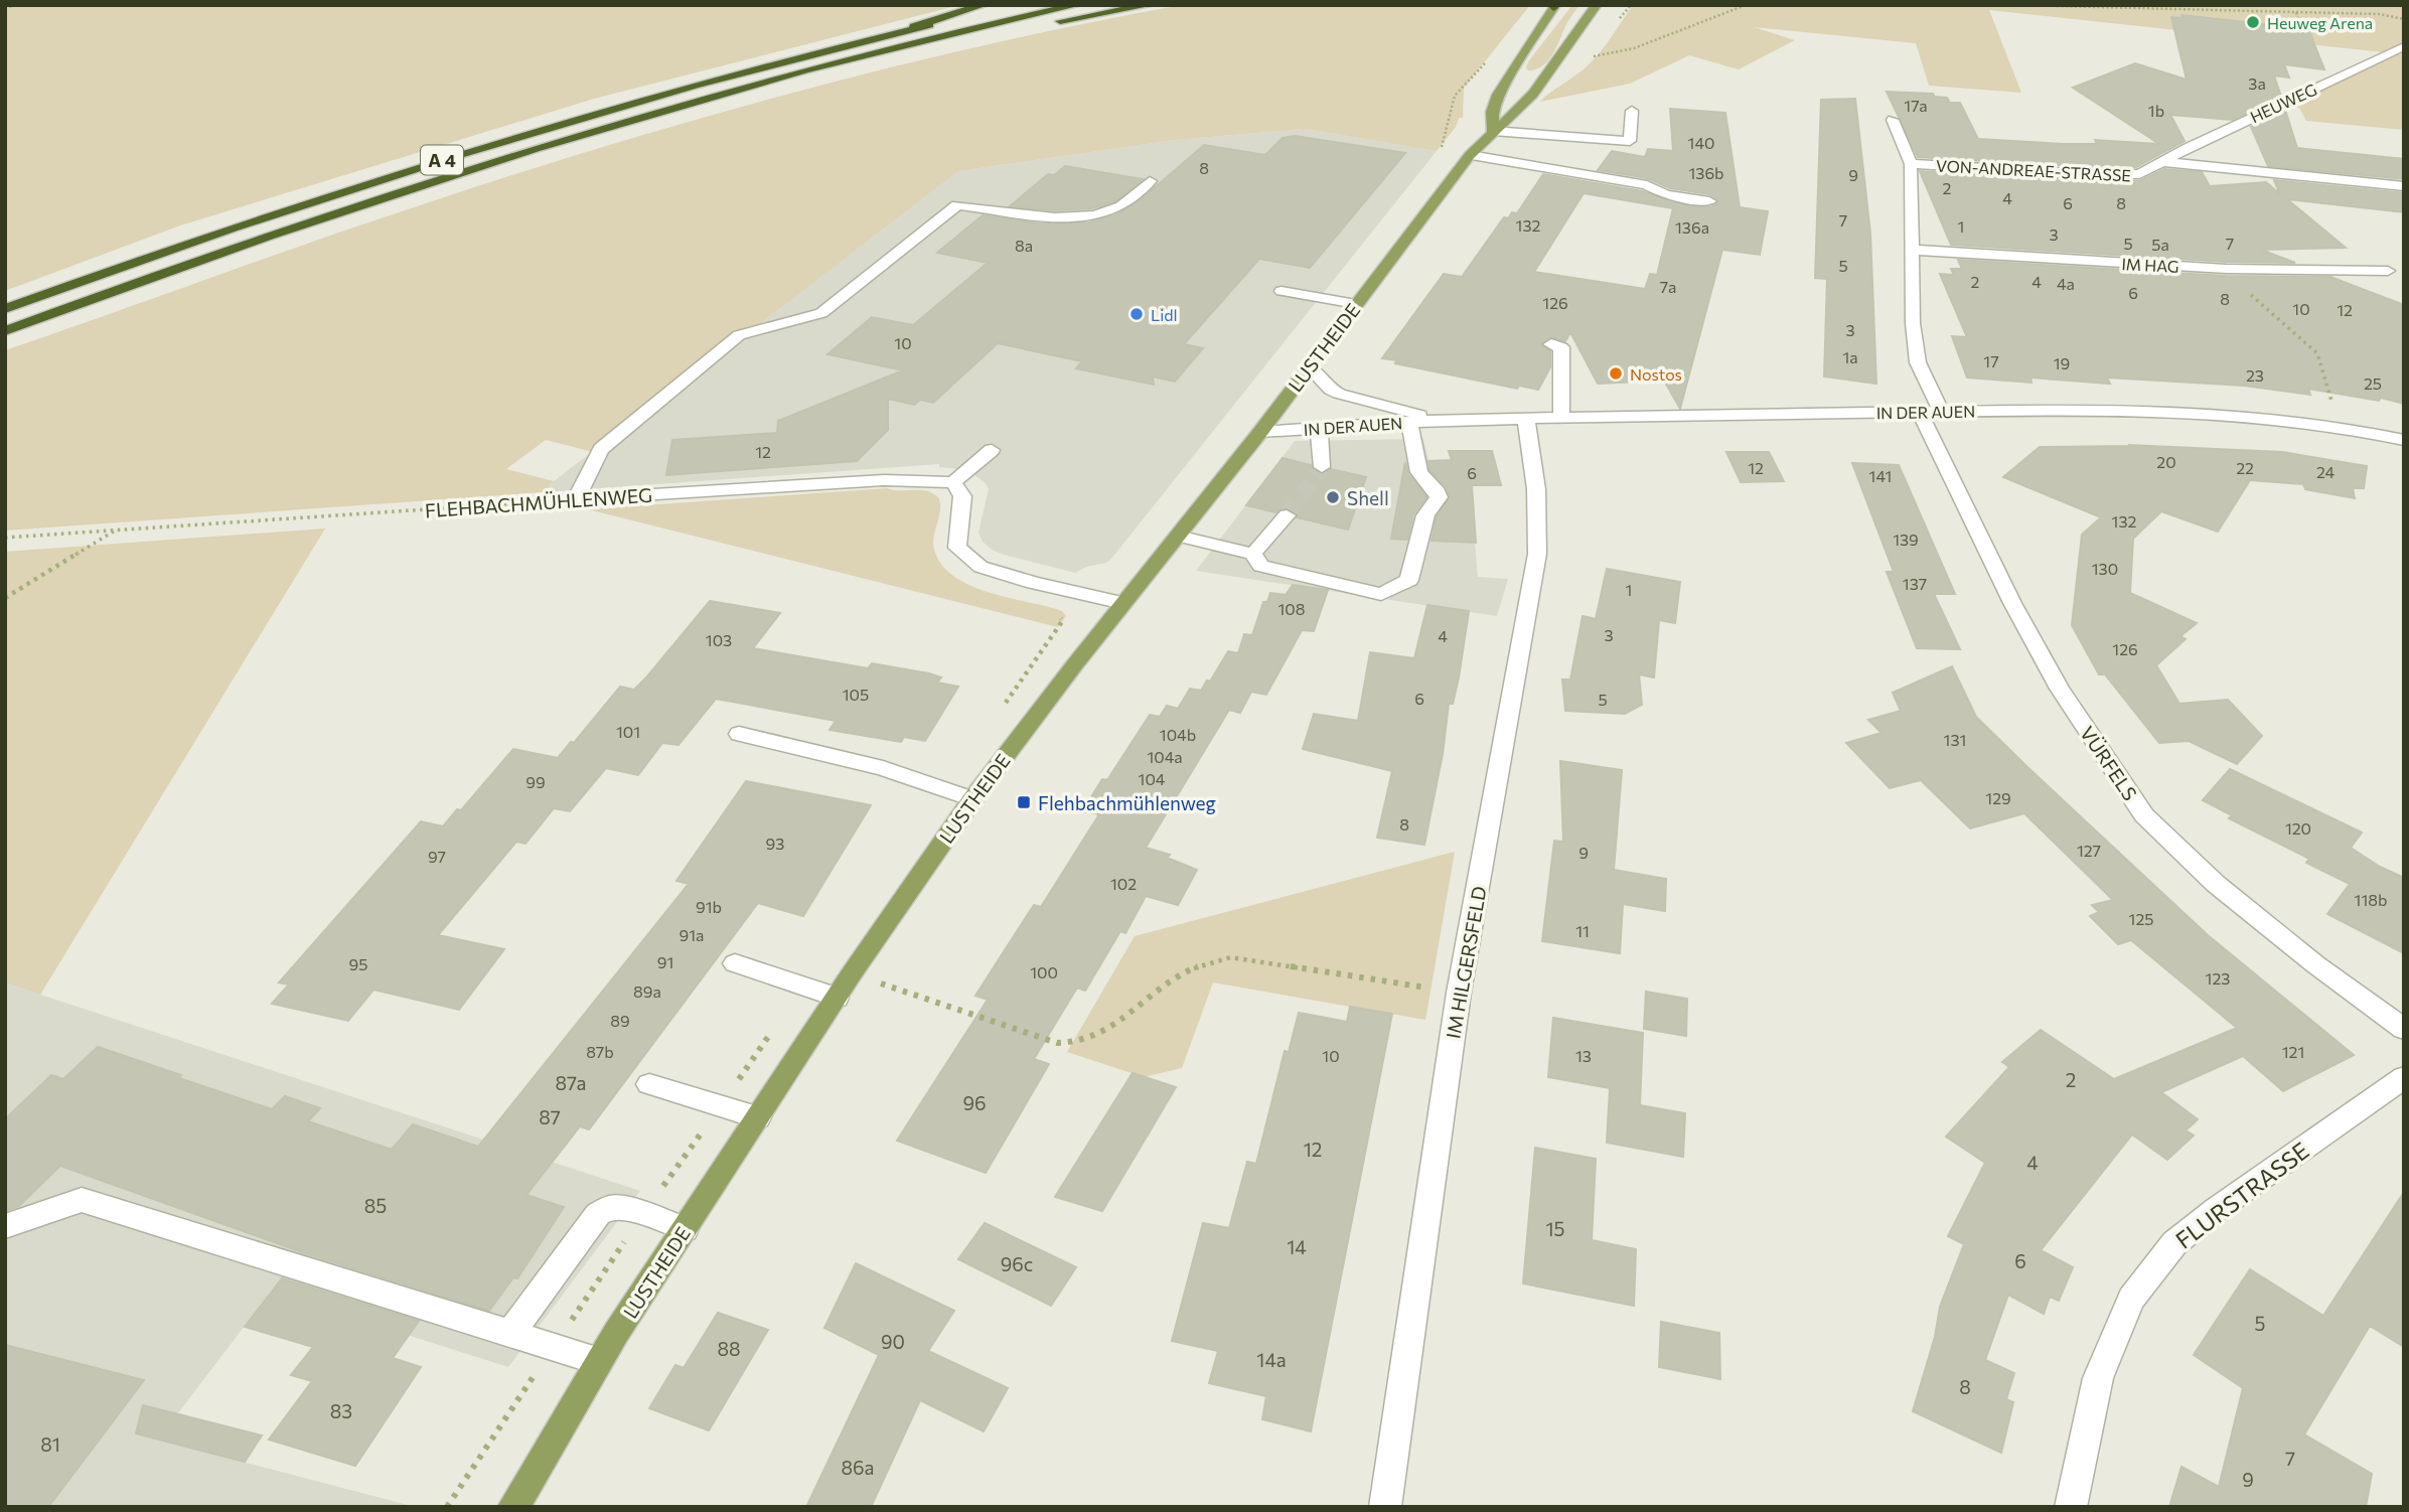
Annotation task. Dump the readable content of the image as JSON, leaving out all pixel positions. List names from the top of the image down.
{
  "streets": {
    "highway": ["A 4"],
    "main road": ["LUSTHEIDE"],
    "street": [
      "HEUWEG",
      "VON-ANDREAE-STRASSE",
      "IM HAG",
      "IN DER AUEN",
      "FLEHBACHMÜHLENWEG",
      "VÜRFELS",
      "IM HILGERSFELD",
      "FLURSTRASSE"
    ]
  },
  "crossings": [
    ["HEUWEG", "VON-ANDREAE-STRASSE"],
    ["VON-ANDREAE-STRASSE", "IM HAG"],
    ["VON-ANDREAE-STRASSE", "IN DER AUEN"],
    ["VON-ANDREAE-STRASSE", "VÜRFELS"],
    ["LUSTHEIDE", "IN DER AUEN"],
    ["IN DER AUEN", "VÜRFELS"],
    ["IN DER AUEN", "IM HILGERSFELD"]
  ],
  "places": {
    "other": [
      "Heuweg Arena",
      "Lidl",
      "Nostos",
      "Shell"
    ],
    "transit": ["Flehbachmühlenweg"]
  },
  "house_numbers": [
    "3a",
    "17a",
    "1b",
    "140",
    "8",
    "136b",
    "9",
    "2",
    "4",
    "6",
    "8",
    "7",
    "132",
    "1",
    "136a",
    "3",
    "5",
    "7",
    "5a",
    "8a",
    "5",
    "2",
    "4",
    "4a",
    "7a",
    "6",
    "8",
    "126",
    "10",
    "12",
    "3",
    "10",
    "1a",
    "17",
    "19",
    "23",
    "25",
    "12",
    "20",
    "12",
    "22",
    "24",
    "6",
    "141",
    "132",
    "139",
    "130",
    "137",
    "1",
    "108",
    "3",
    "4",
    "103",
    "126",
    "105",
    "6",
    "5",
    "101",
    "104b",
    "131",
    "104a",
    "104",
    "99",
    "129",
    "8",
    "120",
    "93",
    "127",
    "9",
    "97",
    "102",
    "118b",
    "91b",
    "125",
    "11",
    "91a",
    "91",
    "95",
    "100",
    "123",
    "89a",
    "89",
    "87b",
    "121",
    "10",
    "13",
    "2",
    "87a",
    "96",
    "87",
    "12",
    "4",
    "85",
    "15",
    "14",
    "6",
    "96c",
    "5",
    "90",
    "88",
    "14a",
    "8",
    "83",
    "81",
    "7",
    "86a",
    "9"
  ]
}
